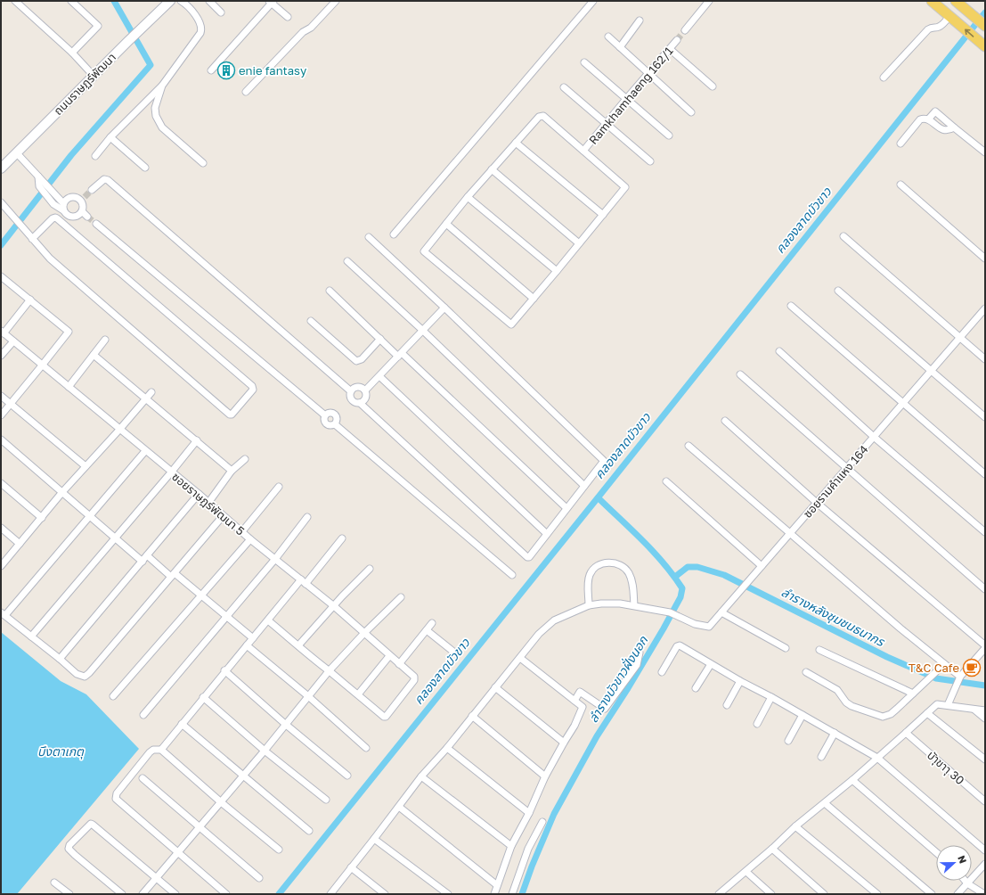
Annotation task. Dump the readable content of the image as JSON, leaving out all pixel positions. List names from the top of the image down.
{
  "streets": {
    "street": [
      "ถนนราษฏร์พัฒนา",
      "Ramkhamhaeng 162/1",
      "ซอยรามคำแหง 164",
      "ซอยราษฎร์พัฒนา 5",
      "บัาุขาาุ 30"
    ]
  },
  "water": [
    "คลองลาดบัวขาว",
    "ลำรางหลังชุมชนธนากร",
    "ลำรางบัวขาวฝั่งนอก",
    "บึงตาเกตุ"
  ],
  "places": {
    "building": ["enie fantasy"],
    "cafe": ["T&C Cafe"]
  },
  "north": "right"
}
